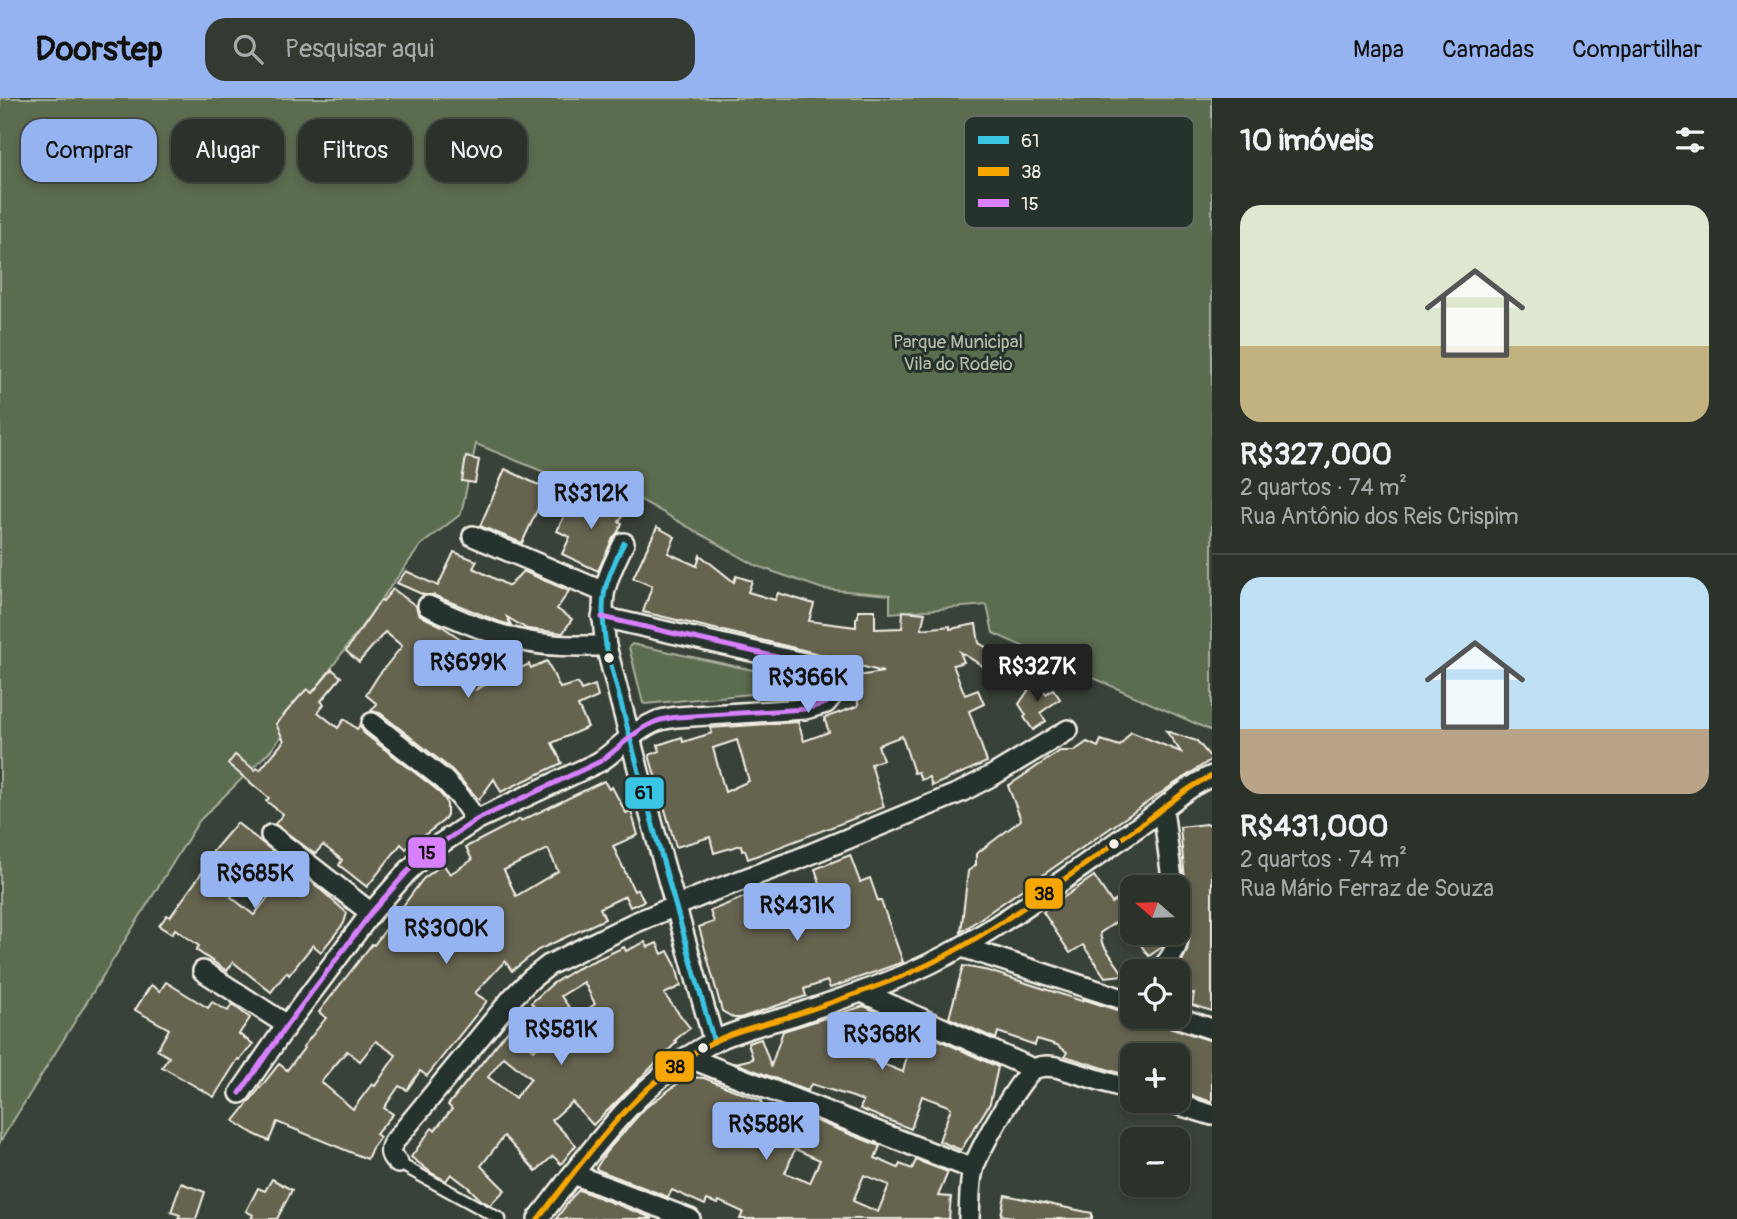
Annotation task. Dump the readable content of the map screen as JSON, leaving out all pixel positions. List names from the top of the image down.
{
  "parks": ["Parque Municipal Vila do Rodeio"],
  "lines": ["transit line 61", "transit line 15", "transit line 38"],
  "legend": ["61", "38", "15"],
  "north": "left",
  "page": {
    "header": "Doorstep",
    "search": "Pesquisar aqui",
    "nav": ["Mapa", "Camadas", "Compartilhar"],
    "heading": "10 imóveis",
    "chip": [
      "Comprar",
      "Alugar",
      "Filtros",
      "Novo"
    ],
    "list": [
      {
        "name": "R$327,000",
        "note": "2 quartos · 74 m² · Rua Antônio dos Reis Crispim"
      },
      {
        "name": "R$431,000",
        "note": "2 quartos · 74 m² · Rua Mário Ferraz de Souza"
      }
    ],
    "price": [
      "R$312K",
      "R$699K",
      "R$327K",
      "R$366K",
      "R$685K",
      "R$431K",
      "R$300K",
      "R$581K",
      "R$368K",
      "R$588K"
    ],
    "map_buttons": ["+", "−"]
  }
}
